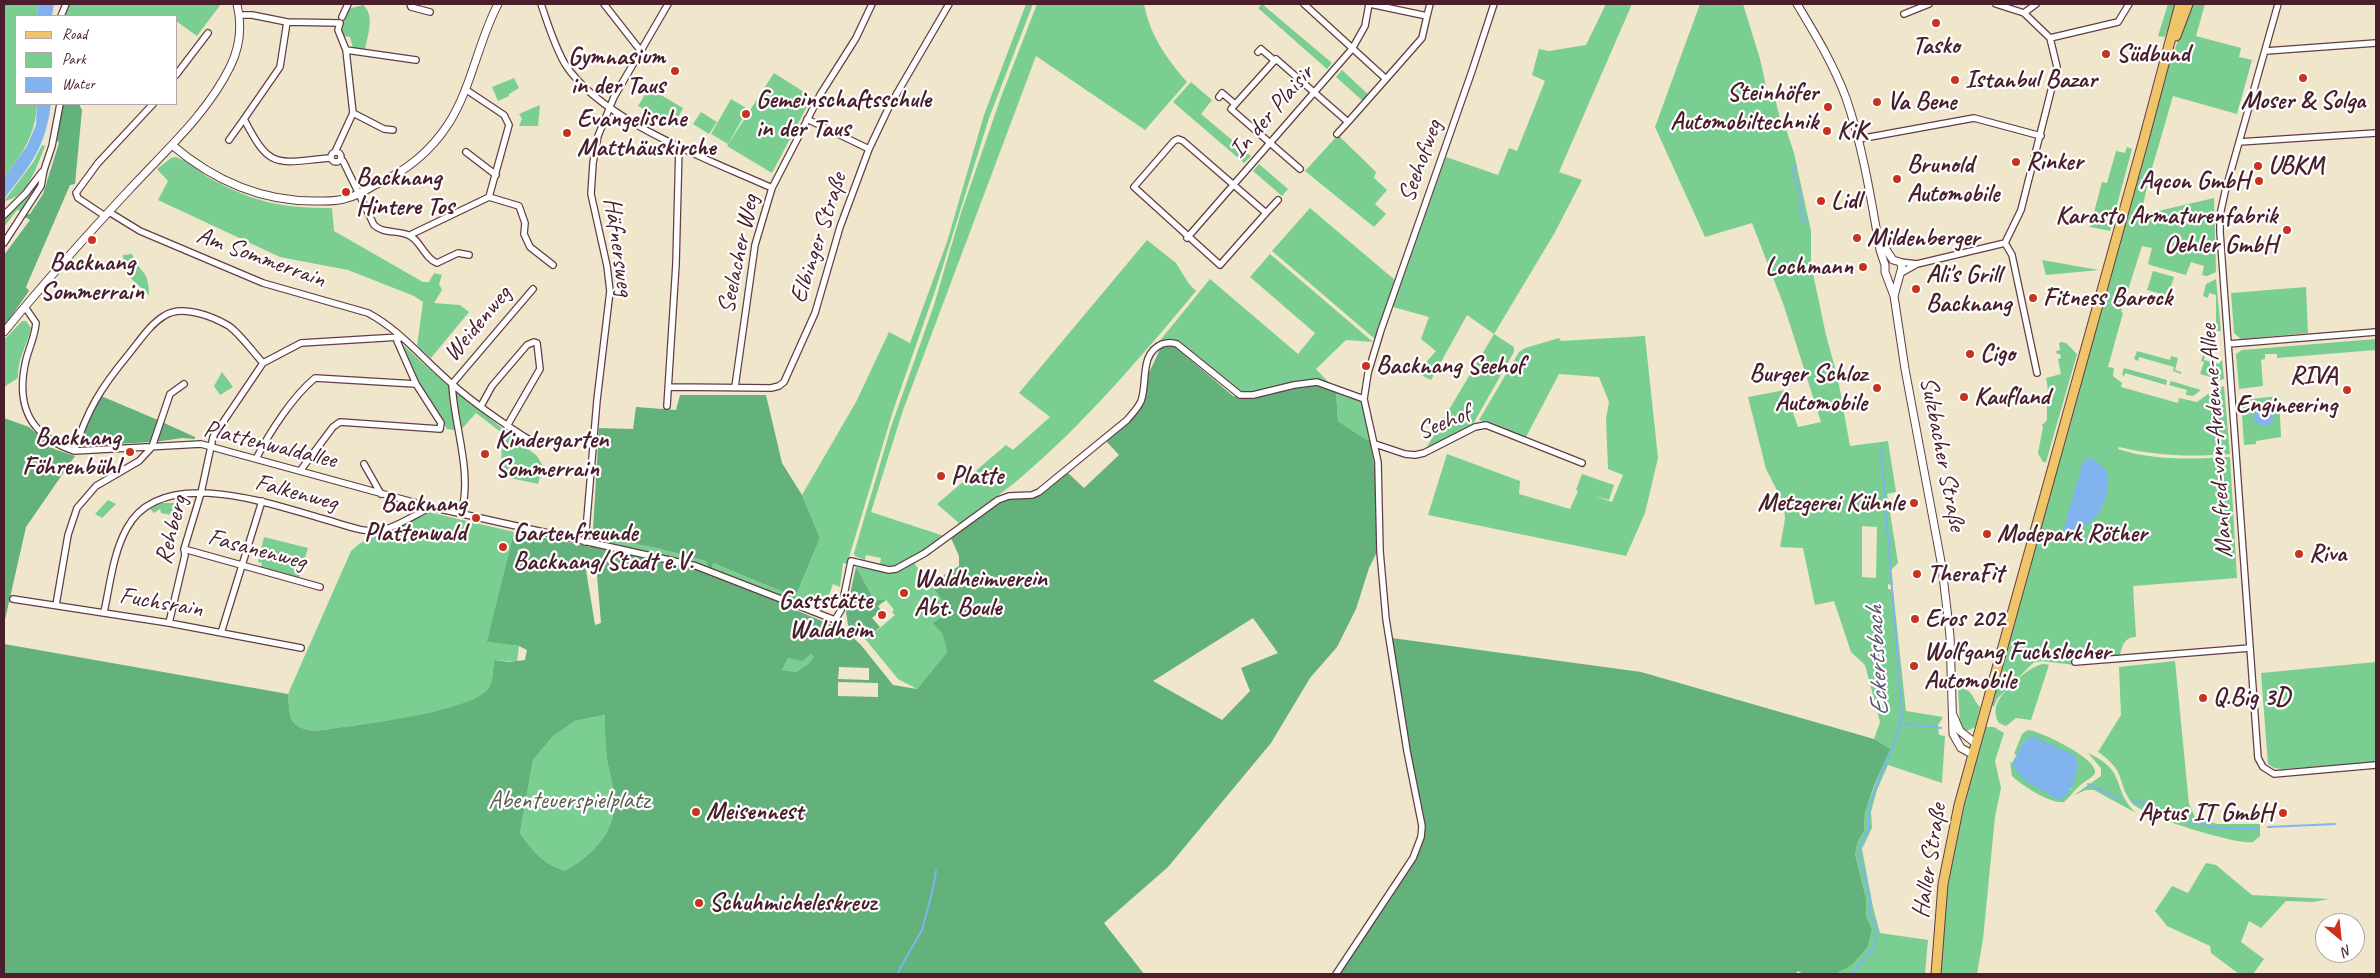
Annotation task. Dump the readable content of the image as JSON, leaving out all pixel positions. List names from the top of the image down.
{
  "streets": {
    "main road": ["Haller Straße"],
    "street": [
      "In der Plaisir",
      "Seehofweg",
      "Elbinger Straße",
      "Häfnersweg",
      "Seelacher Weg",
      "Am Sommerrain",
      "Weidenweg",
      "Seehof",
      "Manfred-von-Ardenne-Allee",
      "Plattenwaldallee",
      "Sulzbacher Straße",
      "Falkenweg",
      "Rehberg",
      "Fasanenweg",
      "Fuchsrain"
    ]
  },
  "crossings": [
    ["Seehofweg", "Plattenwaldallee"],
    ["Elbinger Straße", "Seelacher Weg"],
    ["Häfnersweg", "Plattenwaldallee"],
    ["Am Sommerrain", "Weidenweg"],
    ["Plattenwaldallee", "Falkenweg"],
    ["Plattenwaldallee", "Rehberg"],
    ["Sulzbacher Straße", "Haller Straße"],
    ["Falkenweg", "Rehberg"],
    ["Falkenweg", "Fuchsrain"],
    ["Rehberg", "Fasanenweg"],
    ["Rehberg", "Fuchsrain"]
  ],
  "water": ["Eckertsbach"],
  "parks": ["Abenteuerspielplatz"],
  "places": [
    "Tasko",
    "Südbund",
    "Gymnasium in der Taus",
    "Moser & Solga",
    "Istanbul Bazar",
    "Va Bene",
    "Steinhöfer Automobiltechnik",
    "Gemeinschaftsschule in der Taus",
    "KiK",
    "Evangelische Matthäuskirche",
    "Rinker",
    "UBKM",
    "Brunold Automobile",
    "Aqcon GmbH",
    "Backnang Hintere Tos",
    "Lidl",
    "Karasto Armaturenfabrik Oehler GmbH",
    "Mildenberger",
    "Backnang Sommerrain",
    "Lochmann",
    "Ali's Grill Backnang",
    "Fitness Barock",
    "Cigo",
    "Backnang Seehof",
    "Burger Schloz Automobile",
    "RIVA Engineering",
    "Kaufland",
    "Backnang Föhrenbühl",
    "Kindergarten Sommerrain",
    "Platte",
    "Metzgerei Kühnle",
    "Backnang Plattenwald",
    "Modepark Röther",
    "Gartenfreunde Backnang/Stadt e.V.",
    "Riva",
    "TheraFit",
    "Waldheimverein Abt. Boule",
    "Gaststätte Waldheim",
    "Eros 202",
    "Wolfgang Fuchslocher Automobile",
    "Q.Big 3D",
    "Meisennest",
    "Aptus IT GmbH",
    "Schuhmicheleskreuz"
  ],
  "legend": ["Road", "Park", "Water"],
  "north": "bottom right"
}
